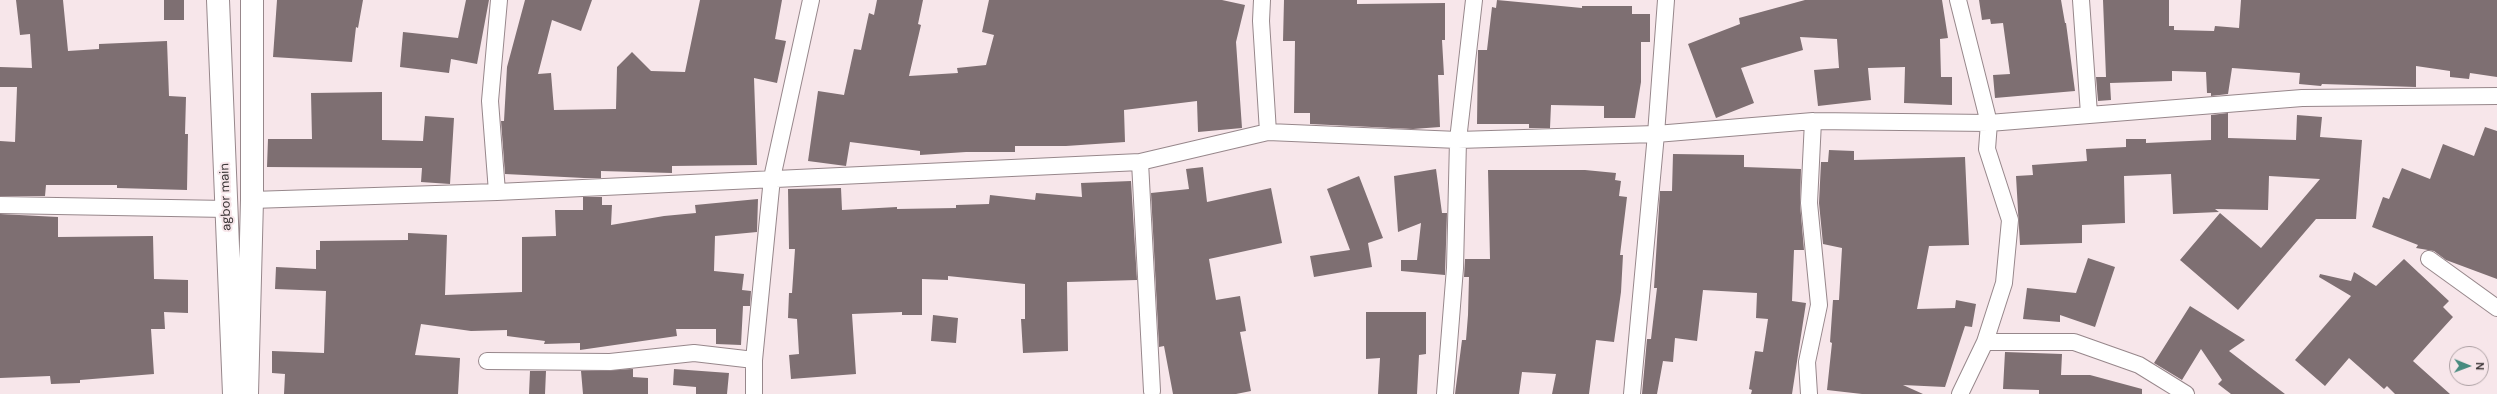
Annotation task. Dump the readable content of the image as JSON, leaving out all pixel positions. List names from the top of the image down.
{
  "streets": {
    "main road": ["agbor main"]
  },
  "north": "right"
}
